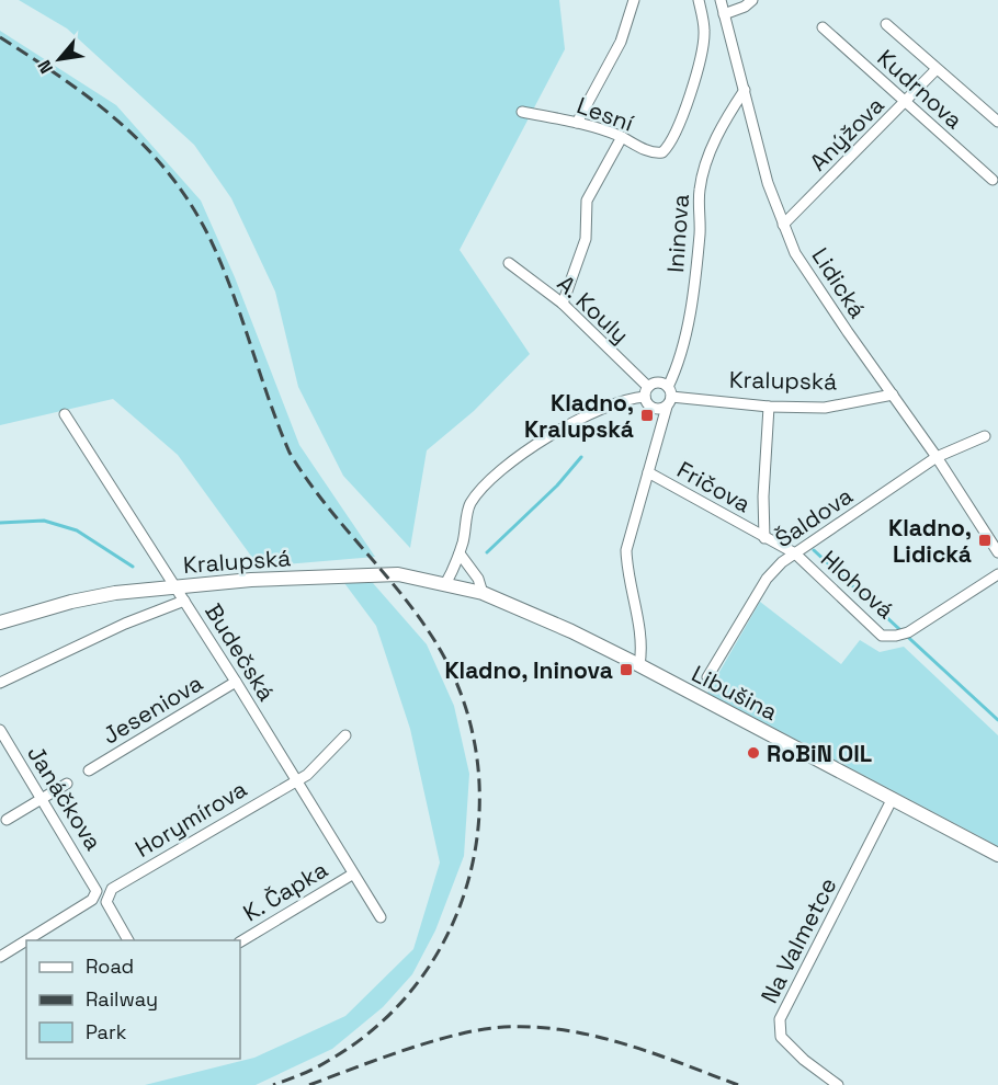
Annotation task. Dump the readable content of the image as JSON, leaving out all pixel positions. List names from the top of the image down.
{
  "streets": {
    "main road": ["Kralupská", "Libušina"],
    "street": [
      "Kudrnova",
      "Lesní",
      "Anýžova",
      "Ininova",
      "Lidická",
      "A. Kouly",
      "Fričova",
      "Šaldova",
      "Hlohová",
      "Budečská",
      "Jeseniova",
      "Janáčkova",
      "Horymírova",
      "K. Čapka",
      "Na Valmetce"
    ]
  },
  "crossings": [
    ["Kudrnova", "Anýžova"],
    ["Anýžova", "Lidická"],
    ["Ininova", "Lidická"],
    ["Ininova", "Kralupská"],
    ["Ininova", "Fričova"],
    ["Ininova", "Libušina"],
    ["Lidická", "Kralupská"],
    ["Lidická", "Šaldova"],
    ["Kralupská", "Budečská"],
    ["Kralupská", "Libušina"],
    ["Fričova", "Šaldova"],
    ["Fričova", "Hlohová"],
    ["Šaldova", "Hlohová"],
    ["Budečská", "Jeseniova"],
    ["Budečská", "Horymírova"],
    ["Budečská", "K. Čapka"],
    ["Libušina", "Na Valmetce"]
  ],
  "places": {
    "transit": ["Kladno, Kralupská", "Kladno, Lidická", "Kladno, Ininova"],
    "other": ["RoBiN OIL"]
  },
  "legend": ["Road", "Railway", "Park"],
  "north": "bottom left"
}
